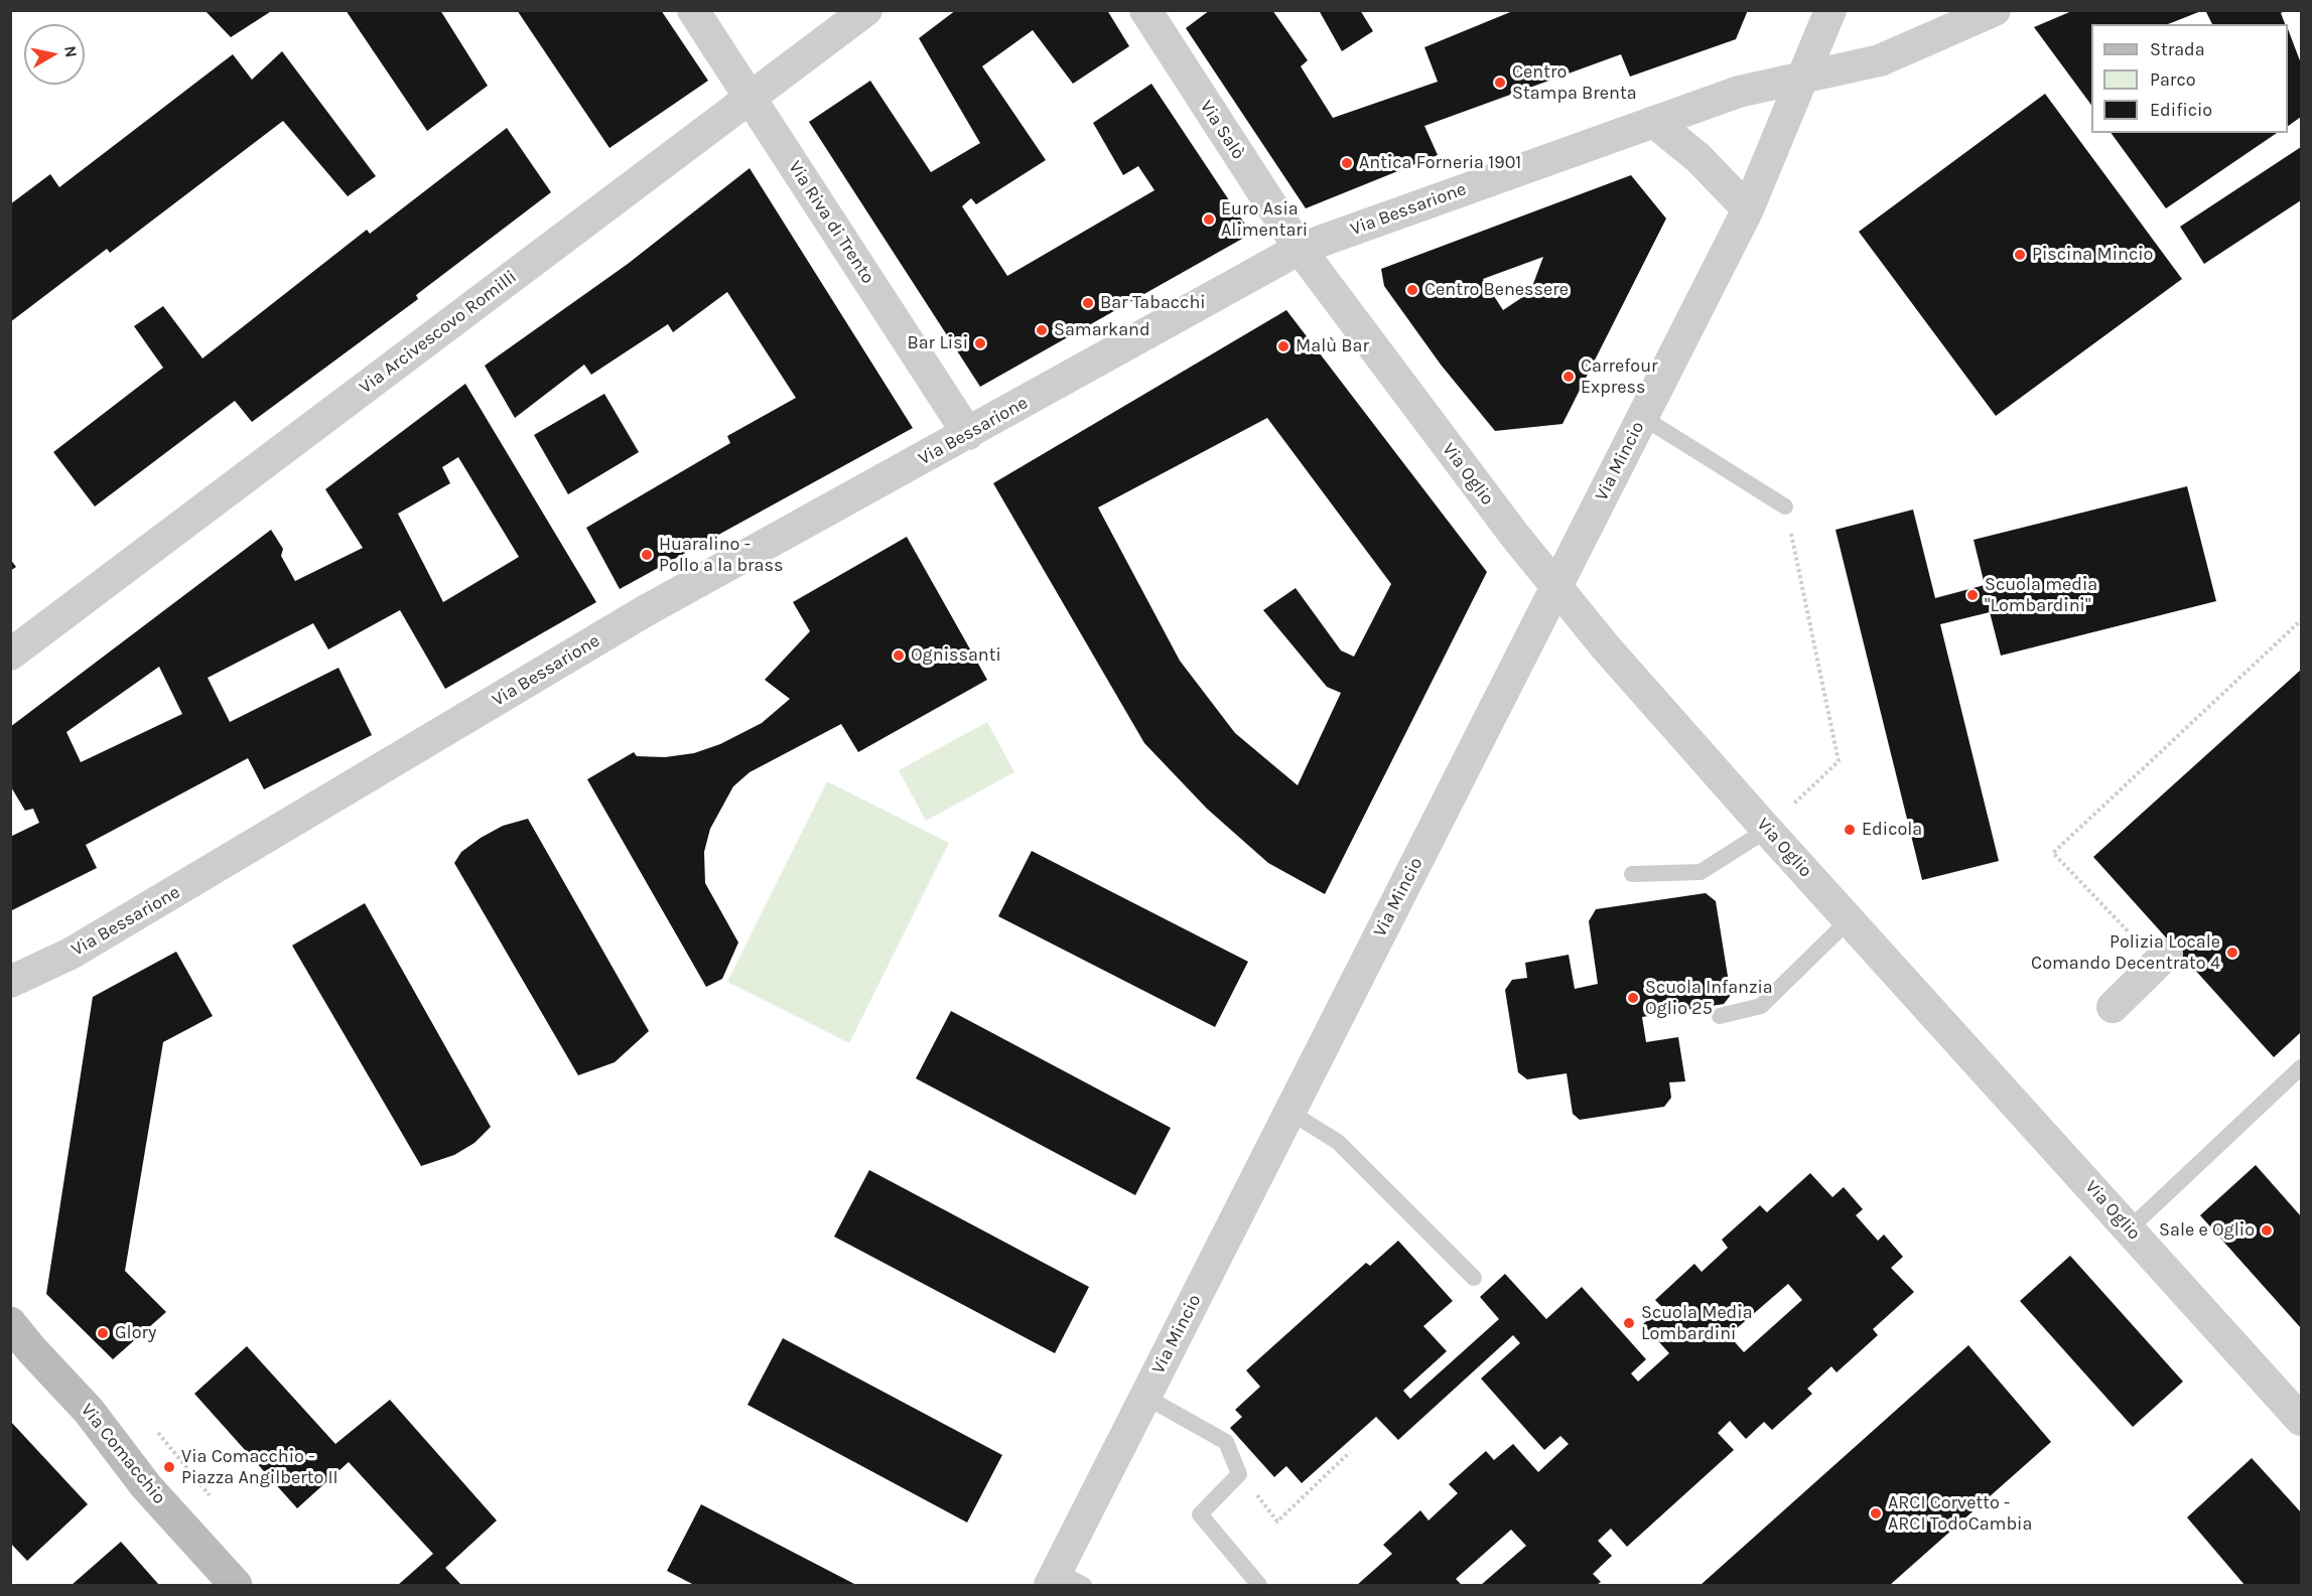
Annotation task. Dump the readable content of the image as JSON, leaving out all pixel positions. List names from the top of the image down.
{
  "streets": {
    "main road": ["Via Comacchio"],
    "street": [
      "Via Salò",
      "Via Bessarione",
      "Via Riva di Trento",
      "Via Arcivescovo Romilli",
      "Via Mincio",
      "Via Oglio"
    ]
  },
  "crossings": [
    ["Via Salò", "Via Bessarione"],
    ["Via Salò", "Via Oglio"],
    ["Via Bessarione", "Via Riva di Trento"],
    ["Via Bessarione", "Via Mincio"],
    ["Via Bessarione", "Via Oglio"],
    ["Via Riva di Trento", "Via Arcivescovo Romilli"],
    ["Via Mincio", "Via Oglio"]
  ],
  "places": [
    "Centro Stampa Brenta",
    "Antica Forneria 1901",
    "Euro Asia Alimentari",
    "Piscina Mincio",
    "Centro Benessere",
    "Bar Tabacchi",
    "Samarkand",
    "Bar Lisi",
    "Malù Bar",
    "Carrefour Express",
    "Huaralino - Pollo a la brass",
    "Scuola media \"Lombardini\"",
    "Ognissanti",
    "Edicola",
    "Polizia Locale Comando Decentrato 4",
    "Scuola Infanzia Oglio 25",
    "Sale e Oglio",
    "Scuola Media Lombardini",
    "Glory",
    "Via Comacchio - Piazza Angilberto II",
    "ARCI Corvetto - ARCI TodoCambia"
  ],
  "legend": ["Strada", "Parco", "Edificio"],
  "north": "right"
}
